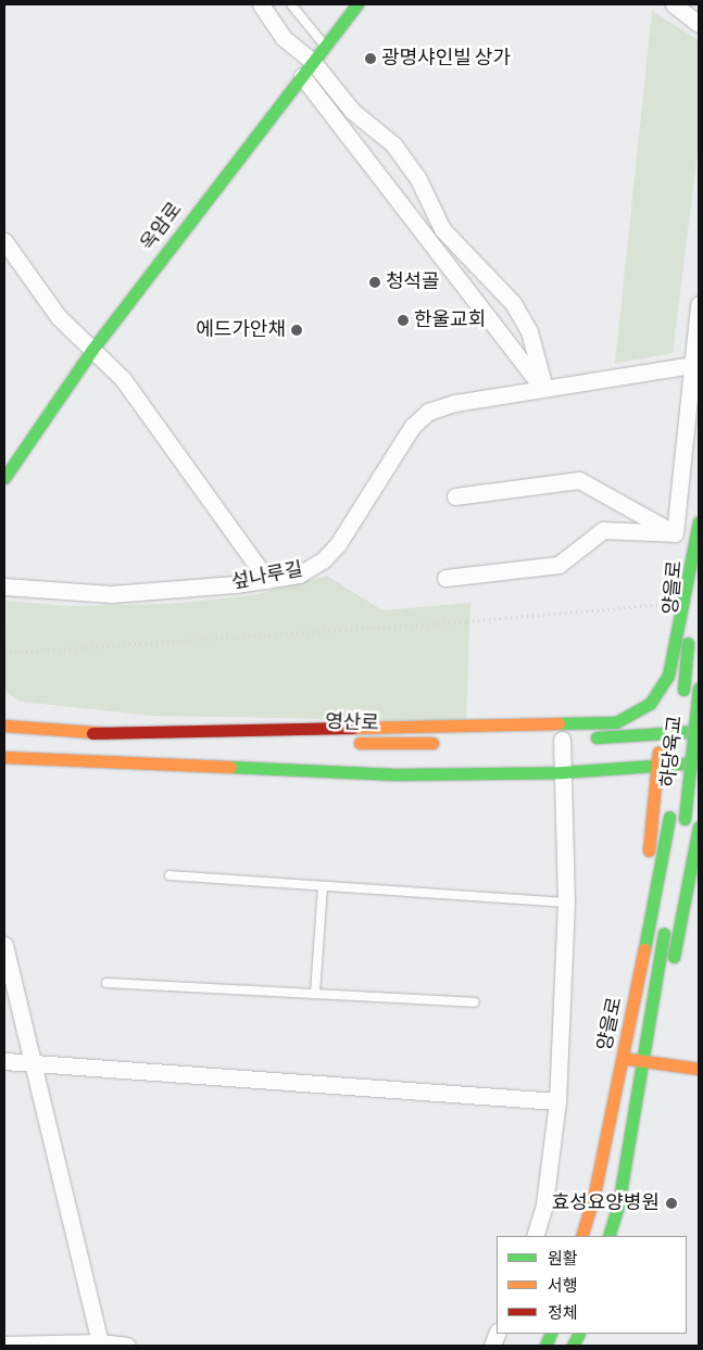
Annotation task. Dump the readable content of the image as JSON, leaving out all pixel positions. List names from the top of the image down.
{
  "streets": {
    "street": [
      "옥암로",
      "섶나루길",
      "양을로",
      "영산로",
      "하당육교"
    ]
  },
  "places": [
    "광명샤인빌 상가",
    "청석골",
    "한울교회",
    "에드가안채",
    "효성요양병원"
  ],
  "legend": ["원활", "서행", "정체"]
}
